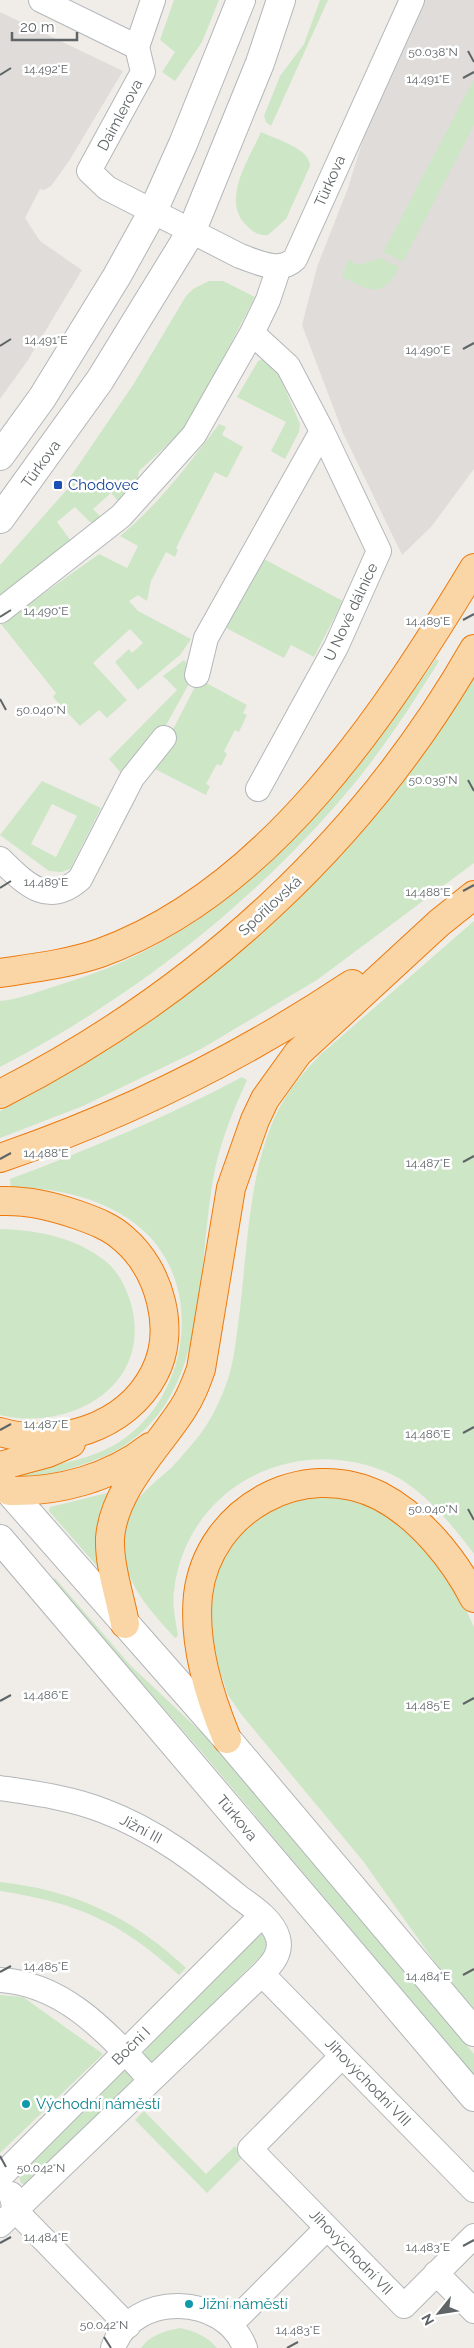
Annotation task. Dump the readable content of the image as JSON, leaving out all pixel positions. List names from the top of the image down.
{
  "streets": {
    "highway": ["Spořilovská"],
    "main road": ["Türkova"],
    "street": [
      "Daimlerova",
      "U Nové dálnice",
      "Jižní III",
      "Boční I",
      "Jihovýchodní VIII",
      "Jihovýchodní VII"
    ]
  },
  "crossings": [
    ["Jižní III", "Boční I"],
    ["Jižní III", "Jihovýchodní VIII"],
    ["Jihovýchodní VIII", "Jihovýchodní VII"]
  ],
  "places": {
    "transit": ["Chodovec"],
    "other": ["Východní náměstí", "Jižní náměstí"]
  },
  "scale_bar": "20 m",
  "north": "bottom left",
  "coordinates": [
    "50.038°N",
    "14.492°E",
    "14.491°E",
    "14.490°E",
    "14.489°E",
    "50.040°N",
    "50.039°N",
    "14.488°E",
    "14.487°E",
    "14.486°E",
    "14.485°E",
    "14.484°E",
    "50.042°N",
    "14.483°E"
  ]
}
